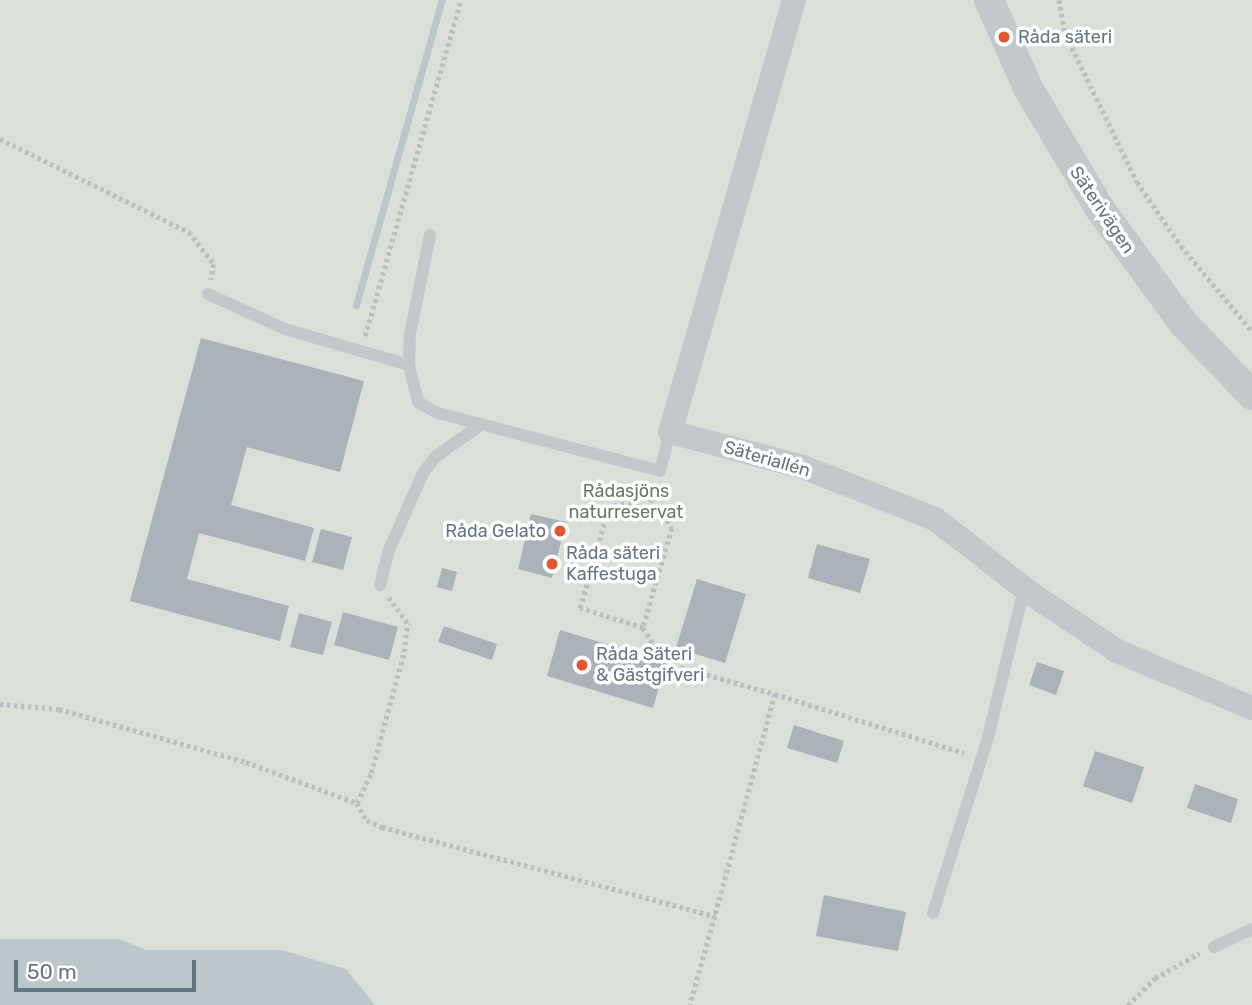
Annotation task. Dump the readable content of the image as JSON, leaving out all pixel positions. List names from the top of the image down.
{
  "streets": {
    "street": ["Säterivägen", "Säteriallén"]
  },
  "parks": ["Rådasjöns naturreservat"],
  "places": [
    "Råda säteri",
    "Råda Gelato",
    "Råda säteri Kaffestuga",
    "Råda Säteri & Gästgifveri"
  ],
  "scale_bar": "50 m"
}
